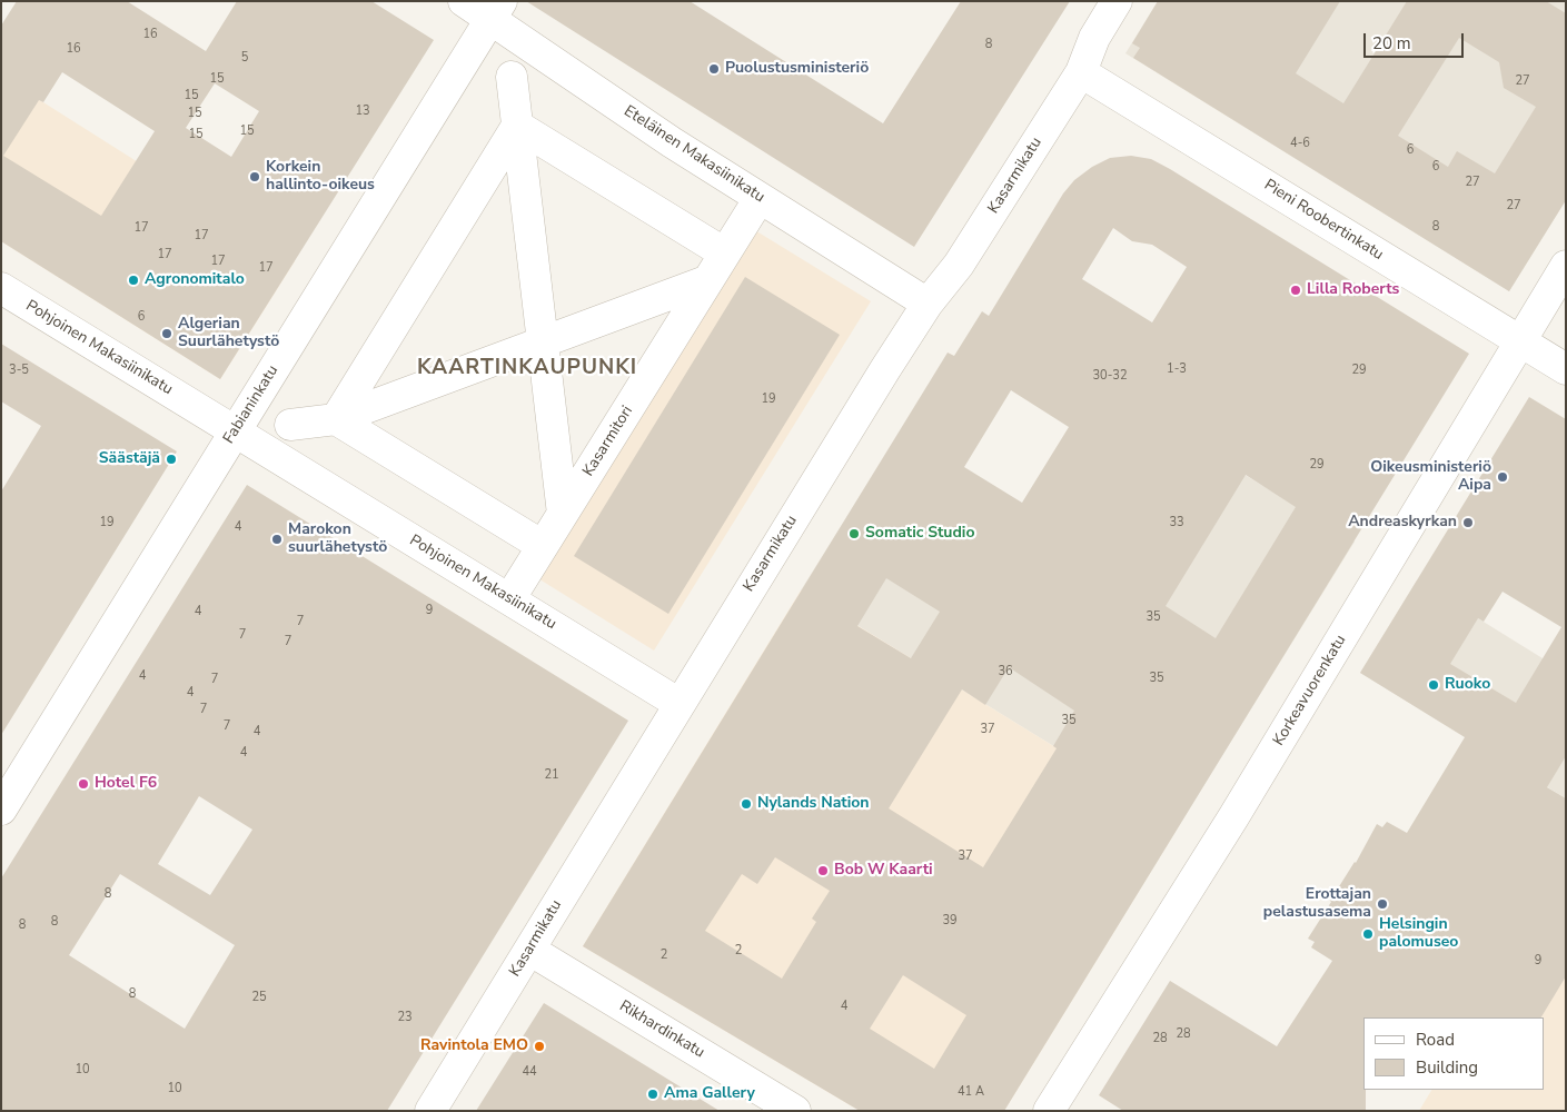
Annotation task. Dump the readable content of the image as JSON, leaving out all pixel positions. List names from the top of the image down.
{
  "streets": {
    "street": [
      "Eteläinen Makasiinikatu",
      "Kasarmikatu",
      "Pieni Roobertinkatu",
      "Pohjoinen Makasiinikatu",
      "Fabianinkatu",
      "Kasarmitori",
      "Korkeavuorenkatu",
      "Rikhardinkatu"
    ]
  },
  "crossings": [
    ["Eteläinen Makasiinikatu", "Kasarmikatu"],
    ["Eteläinen Makasiinikatu", "Fabianinkatu"],
    ["Eteläinen Makasiinikatu", "Kasarmitori"],
    ["Kasarmikatu", "Pieni Roobertinkatu"],
    ["Kasarmikatu", "Pohjoinen Makasiinikatu"],
    ["Kasarmikatu", "Rikhardinkatu"],
    ["Pieni Roobertinkatu", "Korkeavuorenkatu"],
    ["Pohjoinen Makasiinikatu", "Fabianinkatu"],
    ["Pohjoinen Makasiinikatu", "Kasarmitori"]
  ],
  "districts": ["KAARTINKAUPUNKI"],
  "places": [
    "Puolustusministeriö",
    "Korkein hallinto-oikeus",
    "Agronomitalo",
    "Lilla Roberts",
    "Algerian Suurlähetystö",
    "Säästäjä",
    "Oikeusministeriö Aipa",
    "Andreaskyrkan",
    "Somatic Studio",
    "Marokon suurlähetystö",
    "Ruoko",
    "Hotel F6",
    "Nylands Nation",
    "Bob W Kaarti",
    "Erottajan pelastusasema",
    "Helsingin palomuseo",
    "Ravintola EMO",
    "Ama Gallery"
  ],
  "house_numbers": [
    "16",
    "8",
    "16",
    "5",
    "15",
    "27",
    "15",
    "13",
    "15",
    "15",
    "15",
    "4-6",
    "6",
    "6",
    "27",
    "27",
    "8",
    "17",
    "17",
    "17",
    "17",
    "17",
    "6",
    "1-3",
    "3-5",
    "29",
    "30-32",
    "19",
    "29",
    "19",
    "33",
    "4",
    "9",
    "4",
    "35",
    "7",
    "7",
    "7",
    "36",
    "4",
    "35",
    "7",
    "4",
    "7",
    "35",
    "7",
    "37",
    "4",
    "4",
    "21",
    "37",
    "8",
    "39",
    "8",
    "8",
    "2",
    "2",
    "9",
    "8",
    "25",
    "4",
    "23",
    "28",
    "28",
    "10",
    "44",
    "10",
    "41 A"
  ],
  "legend": ["Road", "Building"],
  "scale_bar": "20 m"
}
